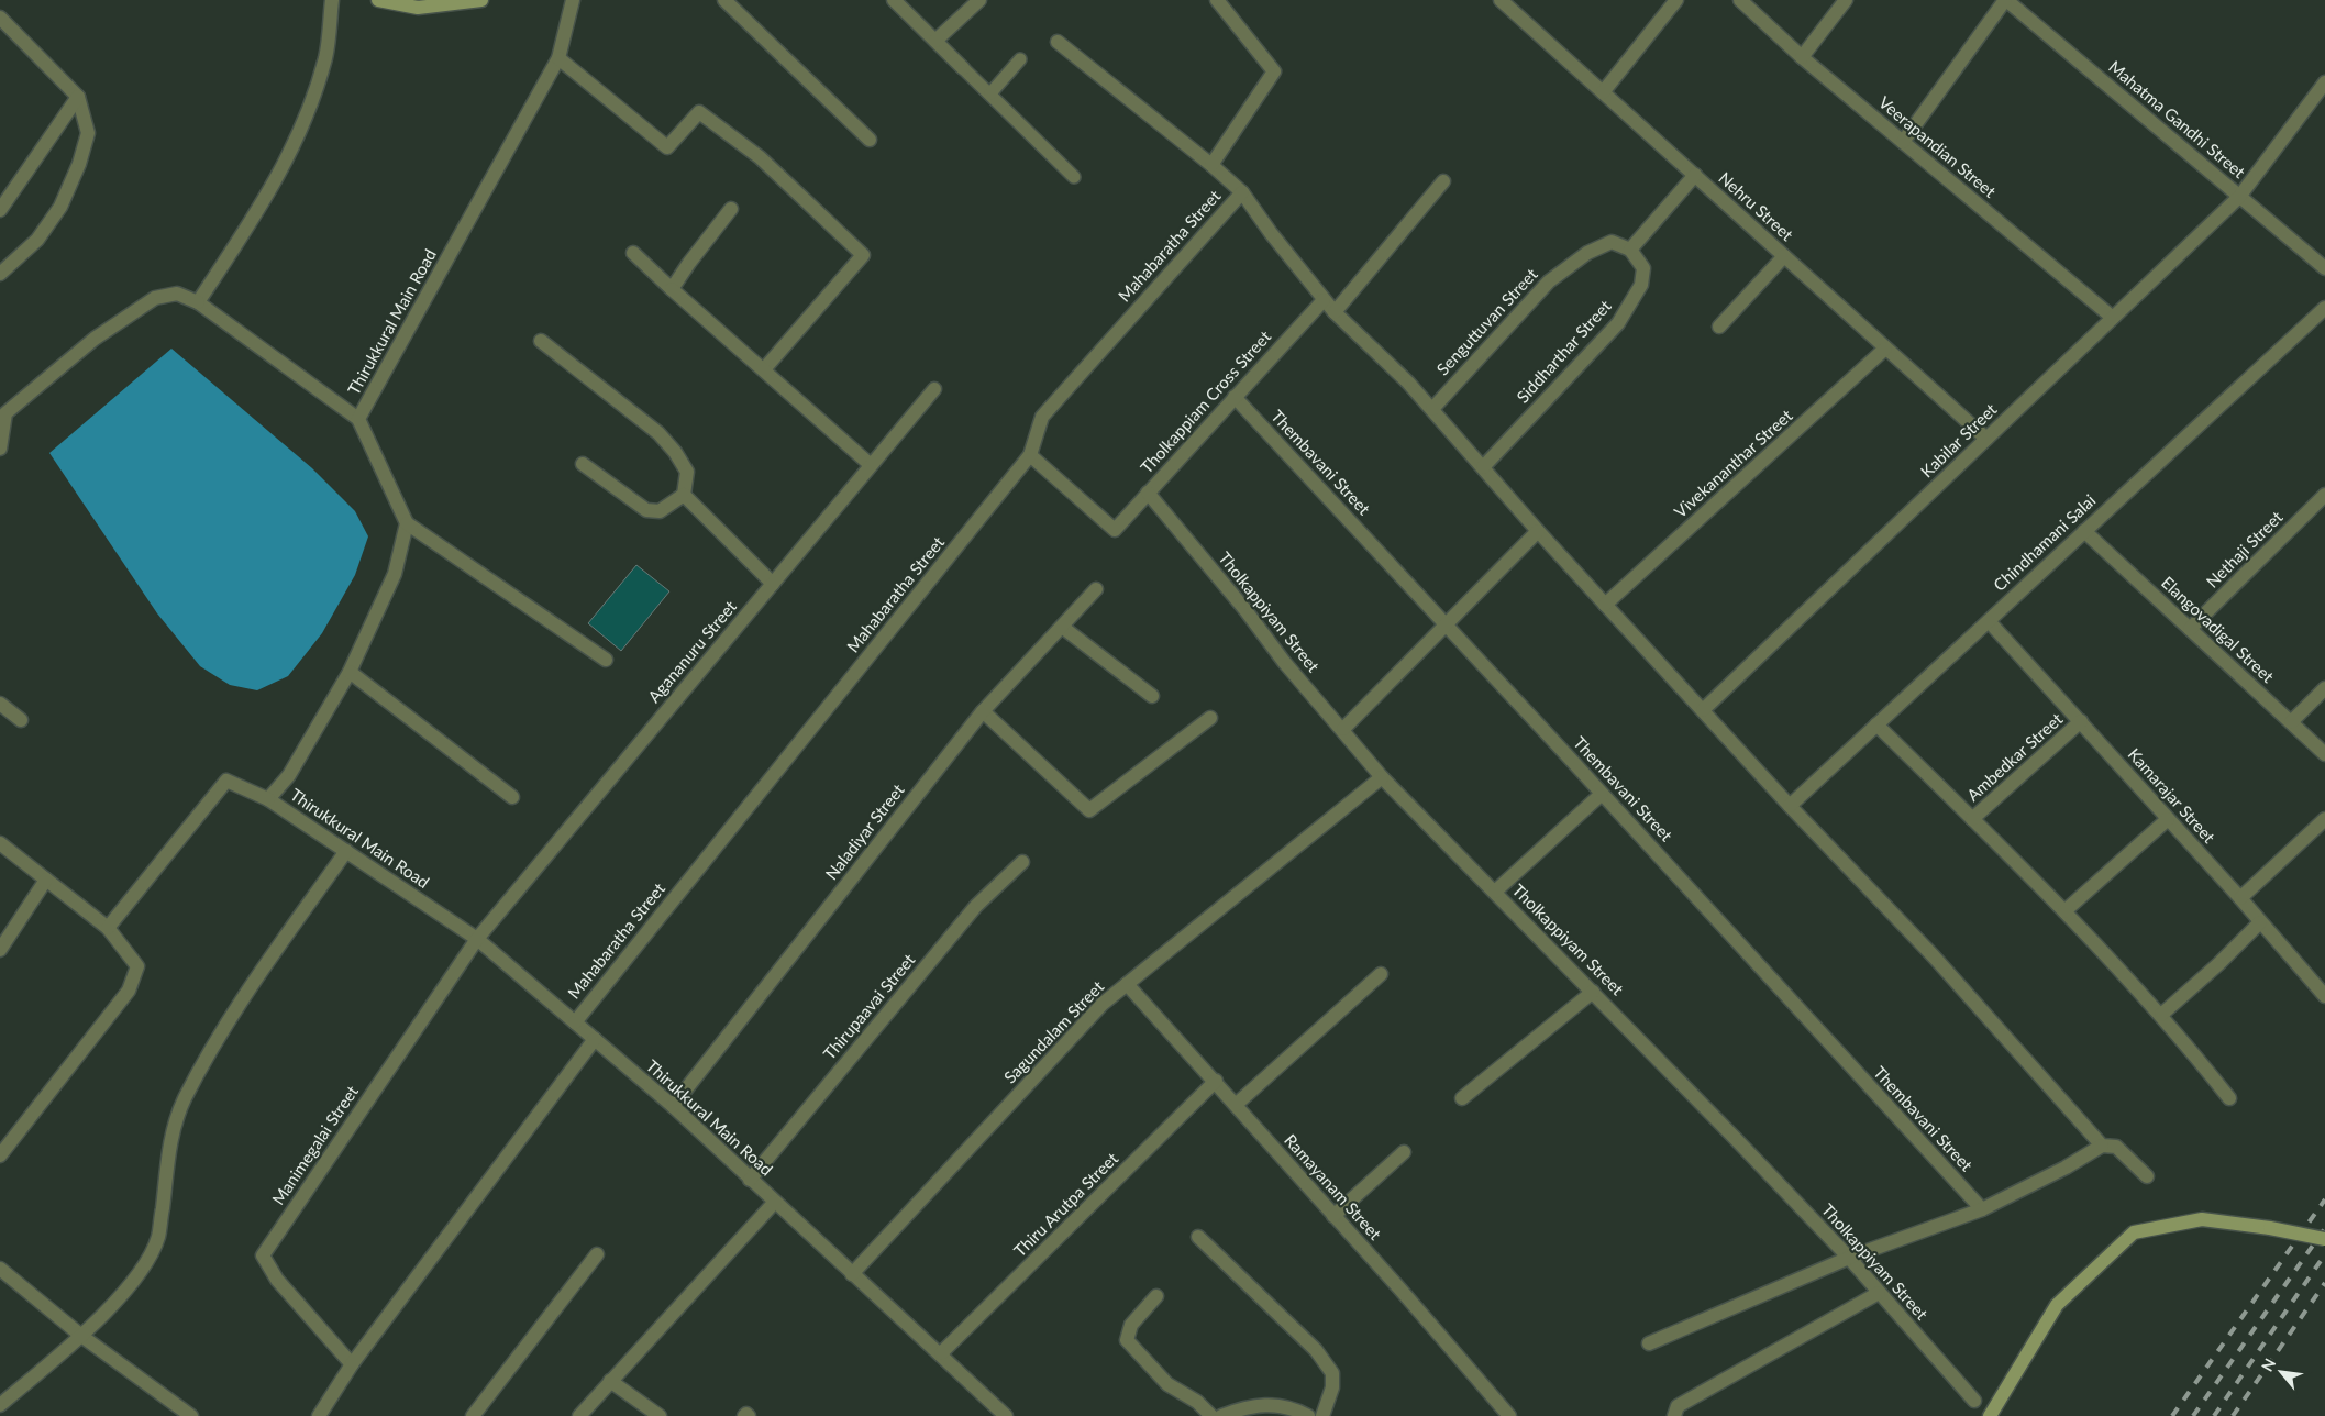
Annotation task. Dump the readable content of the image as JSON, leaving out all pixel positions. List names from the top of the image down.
{
  "streets": {
    "street": [
      "Mahatma Gandhi Street",
      "Veerapandian Street",
      "Nehru Street",
      "Mahabaratha Street",
      "Thirukkural Main Road",
      "Senguttuvan Street",
      "Siddharthar Street",
      "Tholkappiam Cross Street",
      "Kabilar Street",
      "Thembavani Street",
      "Vivekananthar Street",
      "Chindhamani Salai",
      "Nethaji Street",
      "Tholkappiyam Street",
      "Elangovadigal Street",
      "Agananuru Street",
      "Ambedkar Street",
      "Kamarajar Street",
      "Naladiyar Street",
      "Thirupaavai Street",
      "Sagundalam Street",
      "Manimegalai Street",
      "Ramayanam Street",
      "Thiru Arutpa Street"
    ]
  },
  "crossings": [
    ["Mahatma Gandhi Street", "Kabilar Street"],
    ["Veerapandian Street", "Kabilar Street"],
    ["Nehru Street", "Kabilar Street"],
    ["Nehru Street", "Vivekananthar Street"],
    ["Mahabaratha Street", "Thirukkural Main Road"],
    ["Mahabaratha Street", "Tholkappiam Cross Street"],
    ["Thirukkural Main Road", "Agananuru Street"],
    ["Thirukkural Main Road", "Naladiyar Street"],
    ["Thirukkural Main Road", "Thirupaavai Street"],
    ["Thirukkural Main Road", "Sagundalam Street"],
    ["Thirukkural Main Road", "Manimegalai Street"],
    ["Thirukkural Main Road", "Thiru Arutpa Street"],
    ["Senguttuvan Street", "Siddharthar Street"],
    ["Tholkappiam Cross Street", "Thembavani Street"],
    ["Tholkappiam Cross Street", "Tholkappiyam Street"],
    ["Chindhamani Salai", "Elangovadigal Street"],
    ["Chindhamani Salai", "Kamarajar Street"],
    ["Nethaji Street", "Elangovadigal Street"],
    ["Tholkappiyam Street", "Sagundalam Street"],
    ["Agananuru Street", "Manimegalai Street"],
    ["Ambedkar Street", "Kamarajar Street"],
    ["Sagundalam Street", "Ramayanam Street"],
    ["Ramayanam Street", "Thiru Arutpa Street"]
  ],
  "north": "top left"
}
